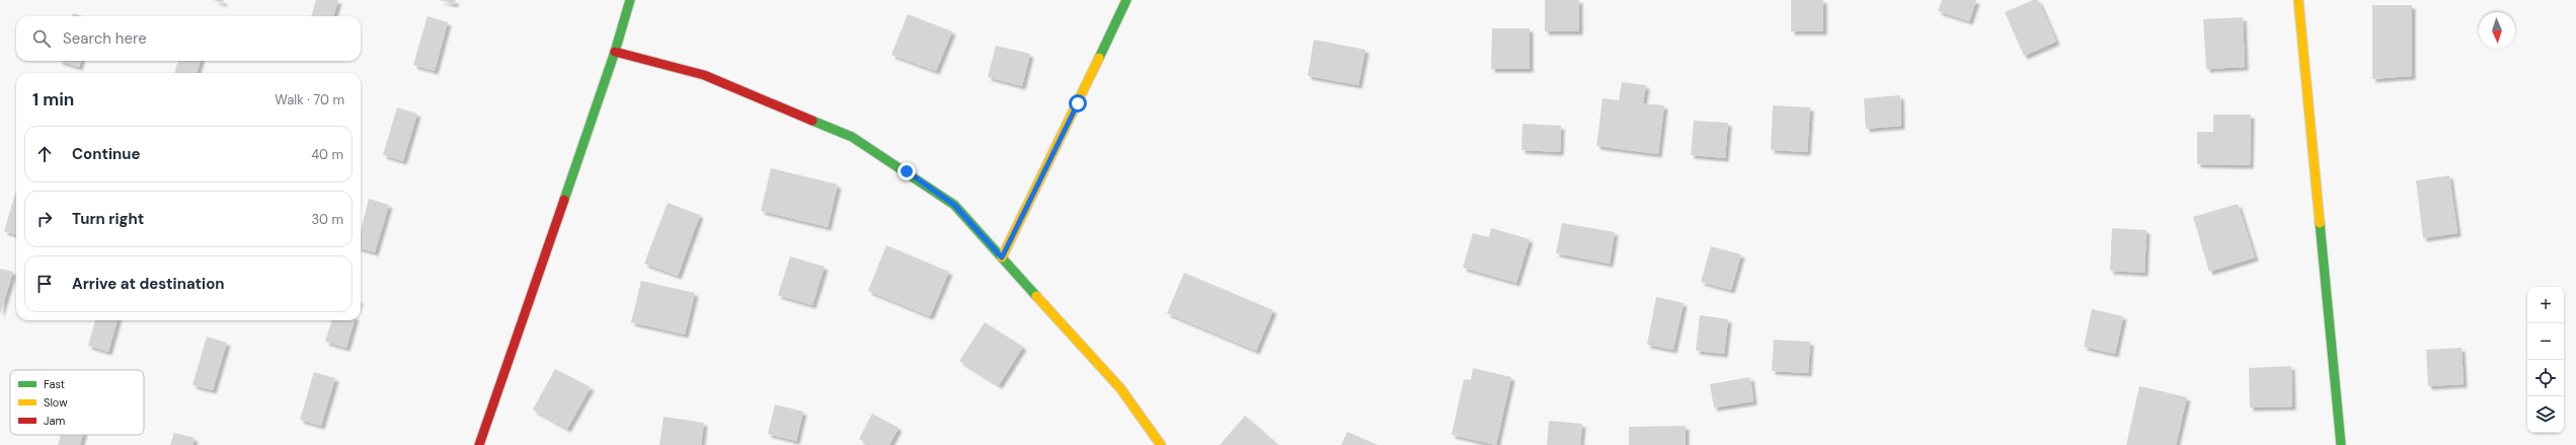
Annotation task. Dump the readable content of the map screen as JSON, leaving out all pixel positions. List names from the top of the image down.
{
  "legend": ["Fast", "Slow", "Jam"],
  "north": "bottom",
  "page": {
    "search": "Search here",
    "heading": ["1 min", "Walk · 70 m"],
    "list": [
      ["Continue", "40 m"],
      ["Turn right", "30 m"],
      "Arrive at destination"
    ],
    "map_buttons": ["+", "−"]
  }
}
